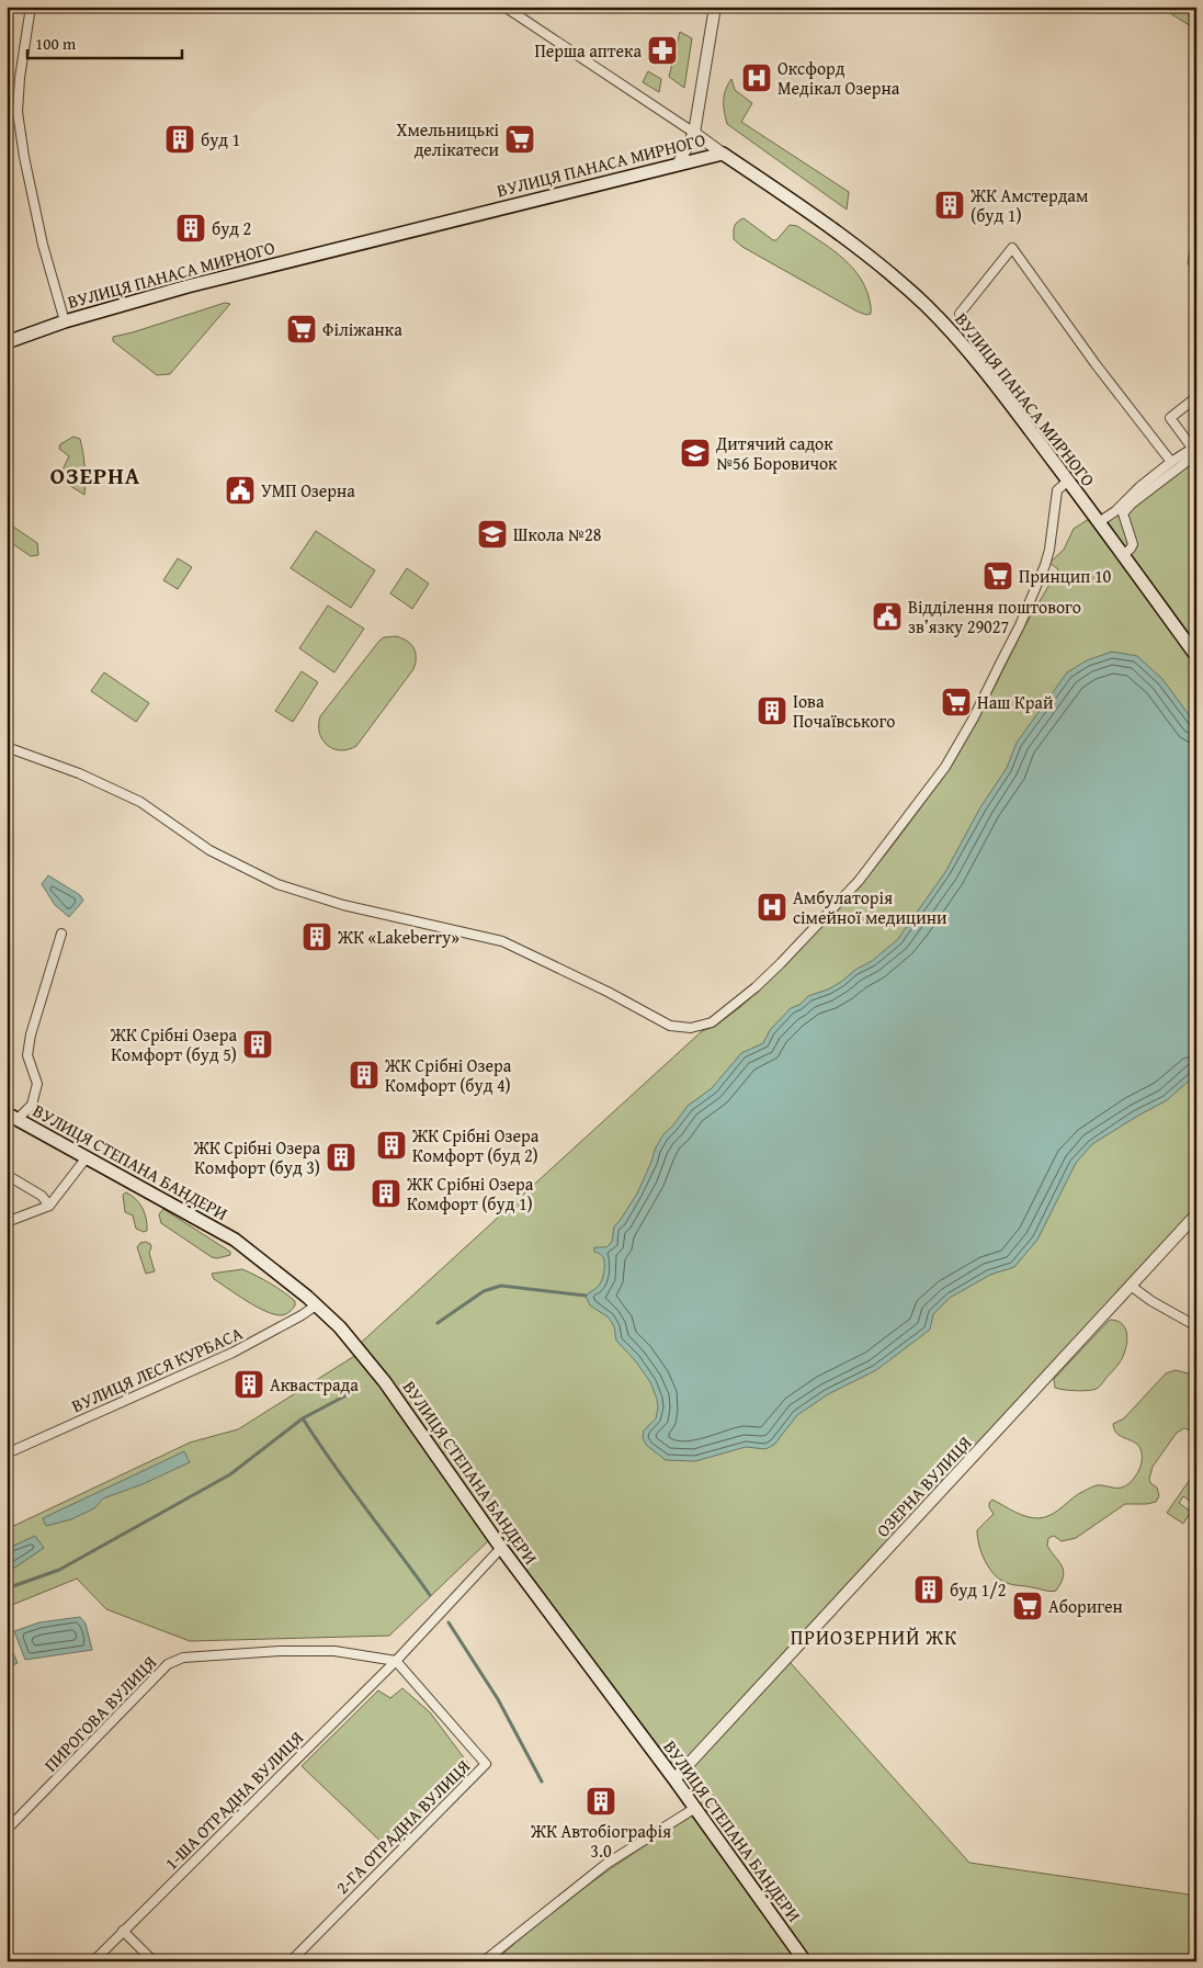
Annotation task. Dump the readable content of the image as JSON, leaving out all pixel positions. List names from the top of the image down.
{
  "streets": {
    "main road": ["ВУЛИЦЯ ПАНАСА МИРНОГО", "ВУЛИЦЯ СТЕПАНА БАНДЕРИ"],
    "street": [
      "ВУЛИЦЯ ЛЕСЯ КУРБАСА",
      "ОЗЕРНА ВУЛИЦЯ",
      "ПИРОГОВА ВУЛИЦЯ",
      "1-ША ОТРАДНА ВУЛИЦЯ",
      "2-ГА ОТРАДНА ВУЛИЦЯ"
    ]
  },
  "crossings": [
    ["ВУЛИЦЯ СТЕПАНА БАНДЕРИ", "ВУЛИЦЯ ЛЕСЯ КУРБАСА"],
    ["ВУЛИЦЯ СТЕПАНА БАНДЕРИ", "ОЗЕРНА ВУЛИЦЯ"],
    ["ВУЛИЦЯ СТЕПАНА БАНДЕРИ", "1-ША ОТРАДНА ВУЛИЦЯ"],
    ["ПИРОГОВА ВУЛИЦЯ", "1-ША ОТРАДНА ВУЛИЦЯ"],
    ["ПИРОГОВА ВУЛИЦЯ", "2-ГА ОТРАДНА ВУЛИЦЯ"],
    ["1-ША ОТРАДНА ВУЛИЦЯ", "2-ГА ОТРАДНА ВУЛИЦЯ"]
  ],
  "districts": ["ОЗЕРНА", "ПРИОЗЕРНИЙ ЖК"],
  "places": {
    "pharmacy": ["Перша аптека"],
    "hospital": ["Оксфорд Медікал Озерна", "Амбулаторія сімейної медицини"],
    "building": [
      "буд 1",
      "ЖК Амстердам (буд 1)",
      "буд 2",
      "Іова Почаївського",
      "ЖК «Lakeberry»",
      "ЖК Срібні Озера Комфорт (буд 5)",
      "ЖК Срібні Озера Комфорт (буд 4)",
      "ЖК Срібні Озера Комфорт (буд 2)",
      "ЖК Срібні Озера Комфорт (буд 3)",
      "ЖК Срібні Озера Комфорт (буд 1)",
      "Аквастрада",
      "буд 1/2",
      "ЖК Автобіографія 3.0"
    ],
    "supermarket": [
      "Хмельницькі делікатеси",
      "Філіжанка",
      "Принцип 10",
      "Наш Край",
      "Абориген"
    ],
    "school or university": ["Дитячий садок №56 Боровичок", "Школа №28"],
    "public building": ["УМП Озерна", "Відділення поштового зв’язку 29027"]
  },
  "scale_bar": "100 m"
}
